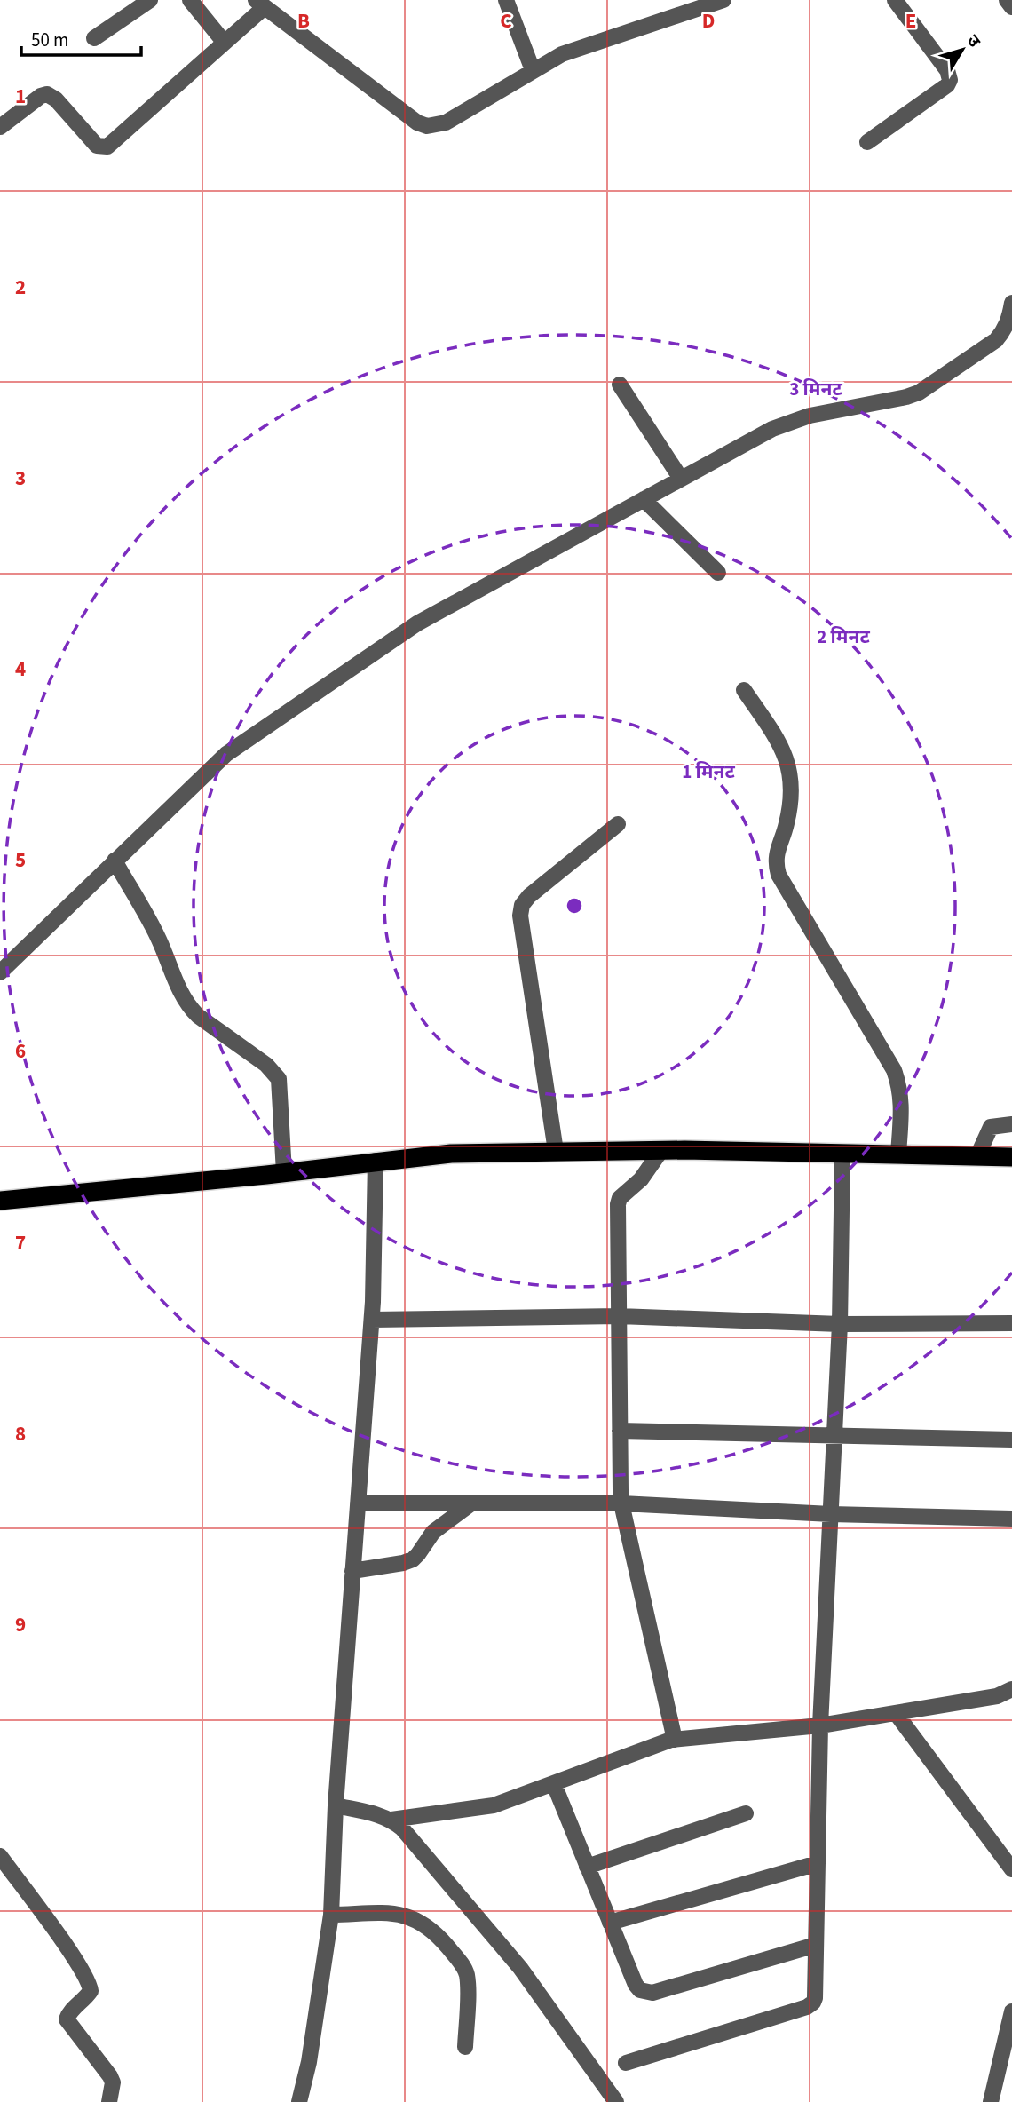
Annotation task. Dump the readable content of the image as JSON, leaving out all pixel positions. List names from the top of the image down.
{
  "scale_bar": "50 m",
  "north": "top right",
  "grid": {
    "columns": [
      "B",
      "C",
      "D",
      "E"
    ],
    "rows": [
      "1",
      "2",
      "3",
      "4",
      "5",
      "6",
      "7",
      "8",
      "9"
    ]
  },
  "rings": ["3 मिनट", "2 मिनट", "1 मिनट"]
}
